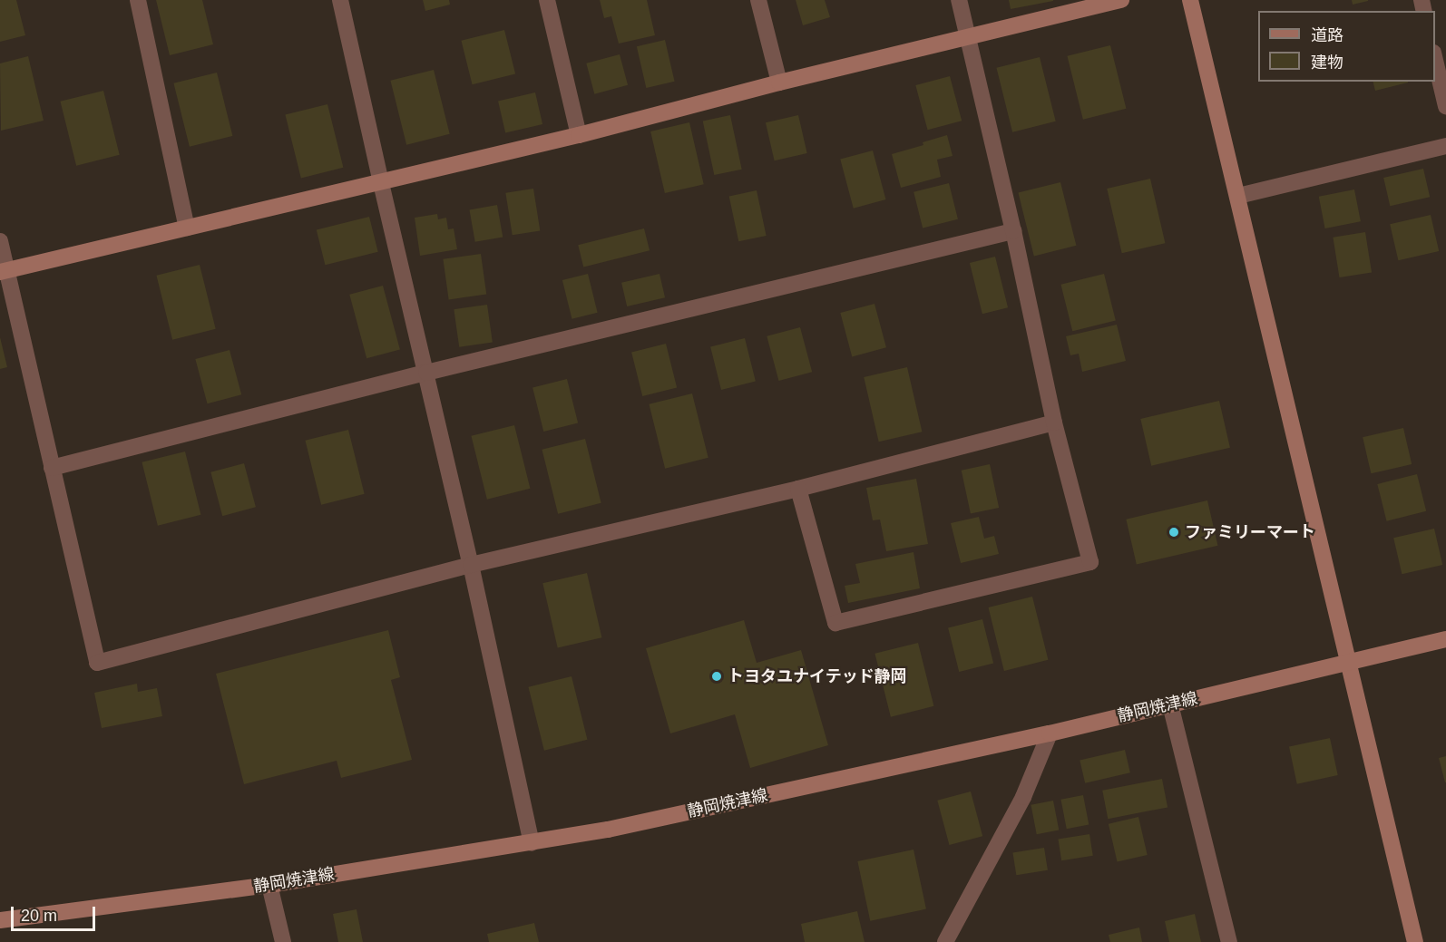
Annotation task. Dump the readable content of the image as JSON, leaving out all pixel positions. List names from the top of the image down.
{
  "streets": {
    "street": ["静岡焼津線"]
  },
  "places": ["ファミリーマート", "トヨタユナイテッド静岡"],
  "legend": ["道路", "建物"],
  "scale_bar": "20 m"
}
